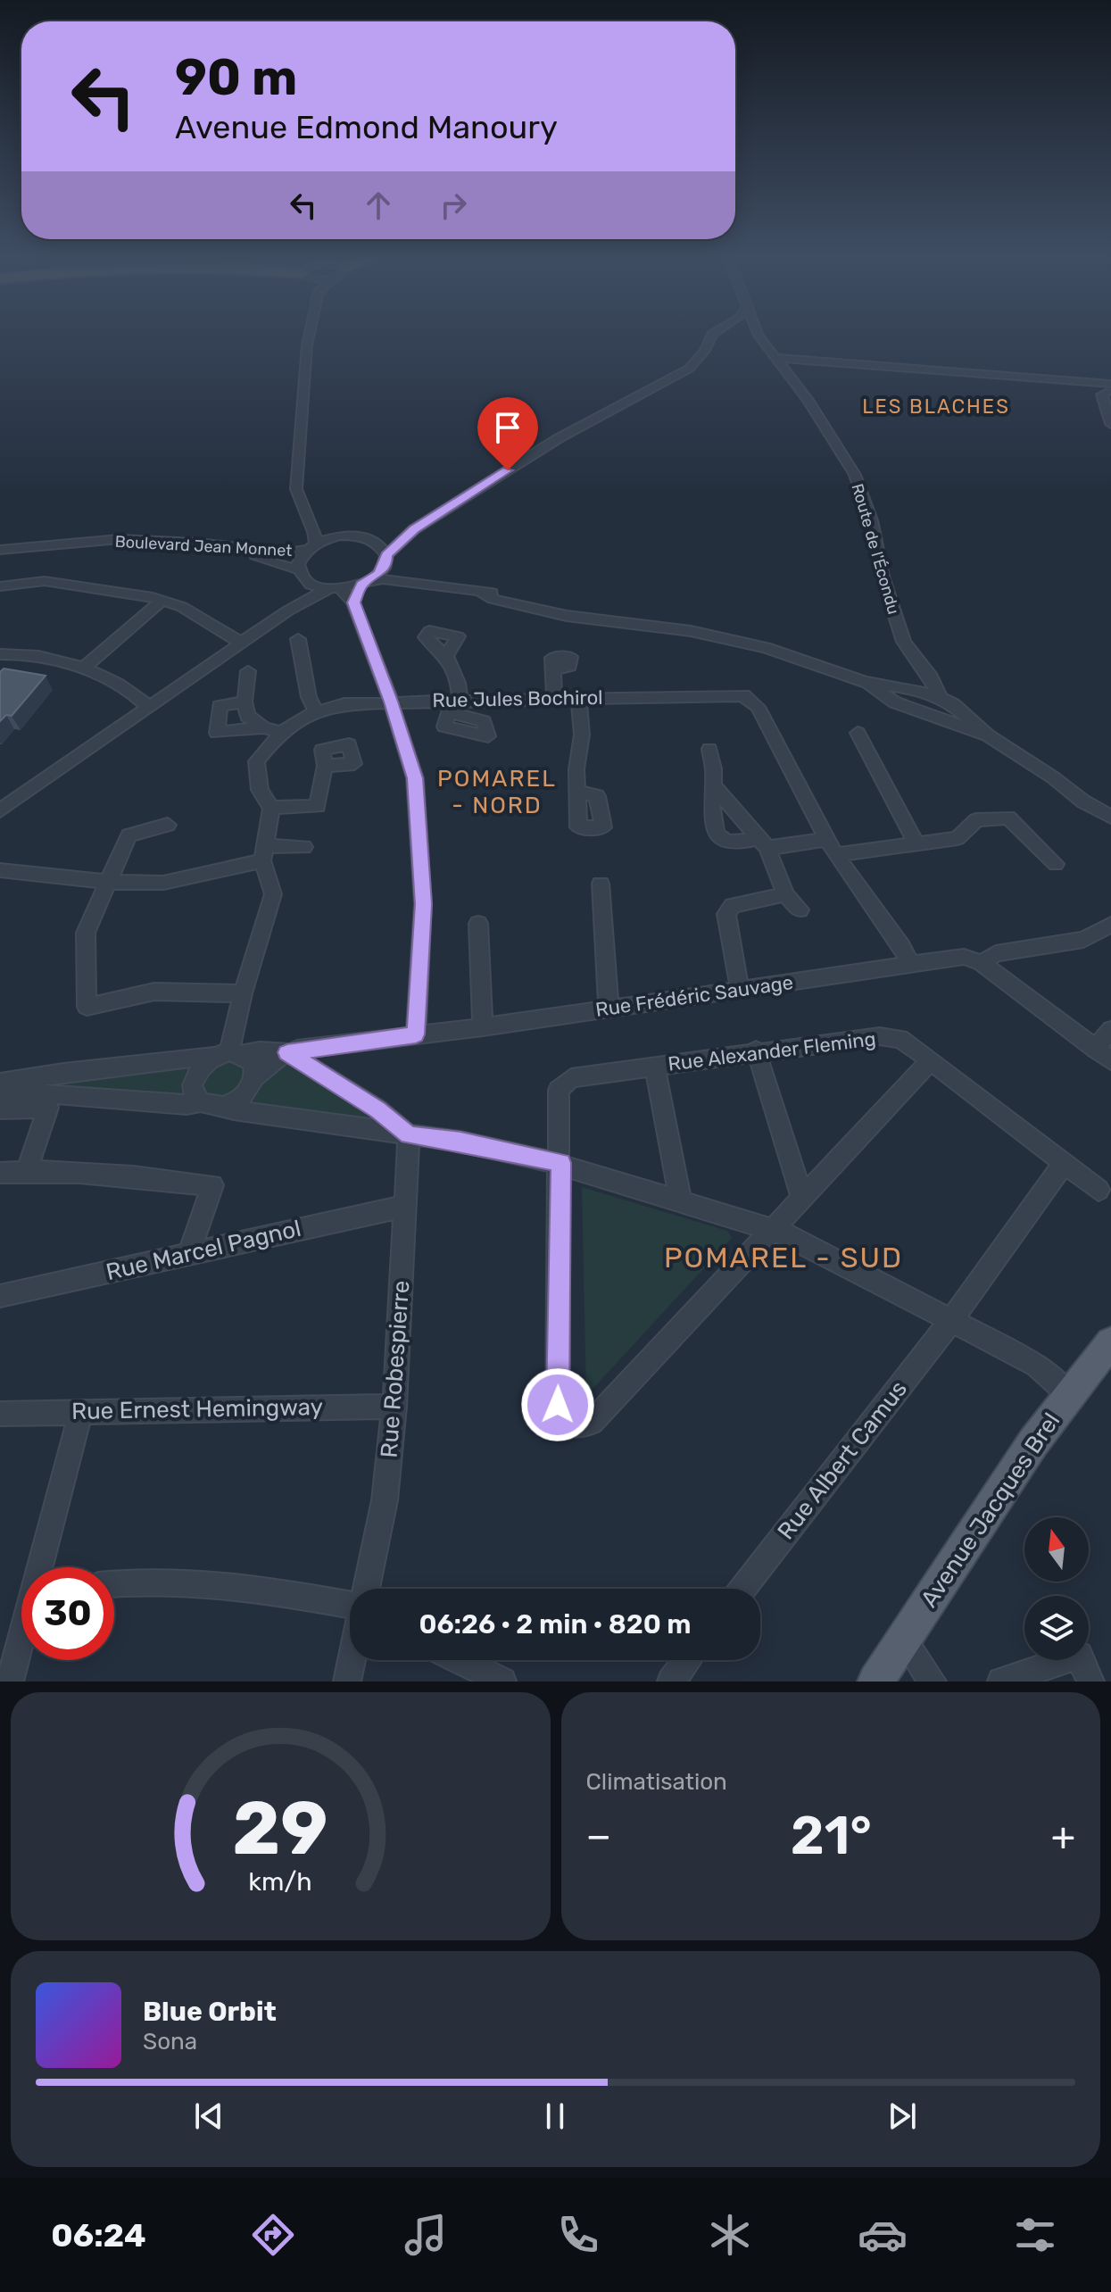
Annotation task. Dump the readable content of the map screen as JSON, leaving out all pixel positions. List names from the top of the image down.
{
  "streets": {
    "main road": ["Avenue Jacques Brel"],
    "street": [
      "Boulevard Jean Monnet",
      "Route de l'Écondu",
      "Rue Jules Bochirol",
      "Rue Frédéric Sauvage",
      "Rue Alexander Fleming",
      "Rue Marcel Pagnol",
      "Rue Robespierre",
      "Rue Ernest Hemingway",
      "Rue Albert Camus"
    ]
  },
  "crossings": [
    ["Rue Jules Bochirol", "Rue Frédéric Sauvage"],
    ["Rue Alexander Fleming", "Rue Albert Camus"],
    ["Rue Marcel Pagnol", "Rue Robespierre"],
    ["Rue Robespierre", "Rue Ernest Hemingway"]
  ],
  "districts": ["LES BLACHES", "POMAREL - NORD", "POMAREL - SUD"],
  "north": "top",
  "page": {
    "turn": ["90 m", "Avenue Edmond Manoury"],
    "limit": "30",
    "trip": "06:26 · 2 min · 820 m",
    "tile": "Climatisation",
    "heat": ["−", "21°", "+"],
    "song": ["Blue Orbit", "Sona"],
    "tabs": "06:24",
    "gauge": ["29", "km/h"]
  }
}
